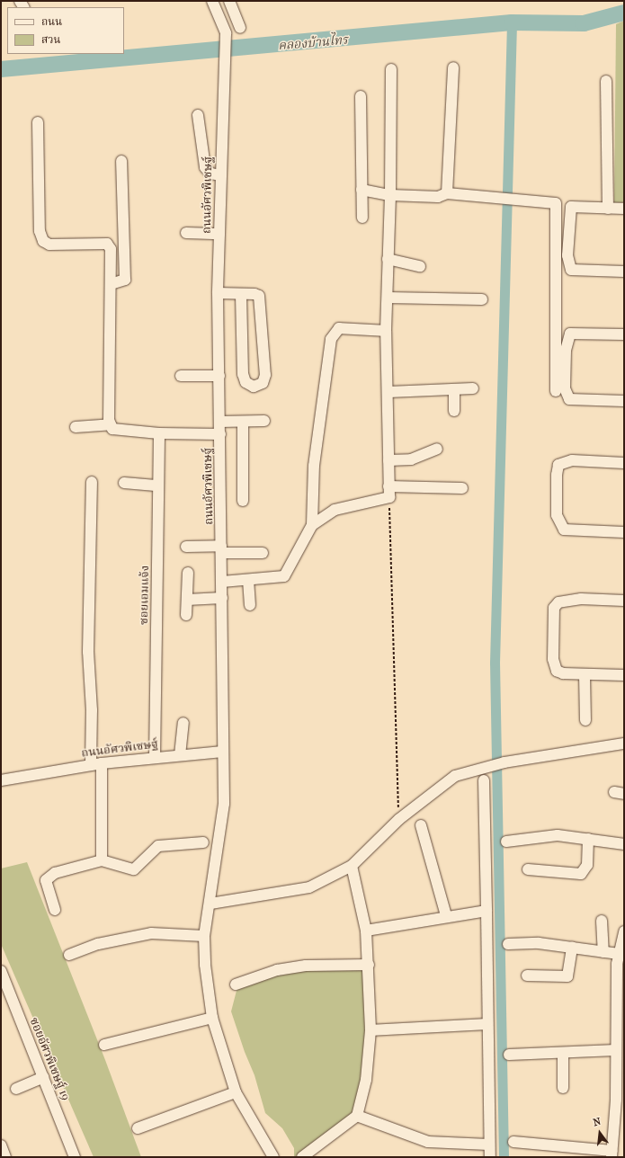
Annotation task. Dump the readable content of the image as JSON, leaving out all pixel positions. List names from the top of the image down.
{
  "streets": {
    "street": ["ถนนอัศวพิเชษฐ์", "ซอยเอมแจ้ง", "ซอยอัศวพิเชษฐ์ 19"]
  },
  "crossings": [
    ["ถนนอัศวพิเชษฐ์", "ซอยเอมแจ้ง"]
  ],
  "water": ["คลองบ้านไทร"],
  "legend": ["ถนน", "สวน"],
  "north": "top"
}
